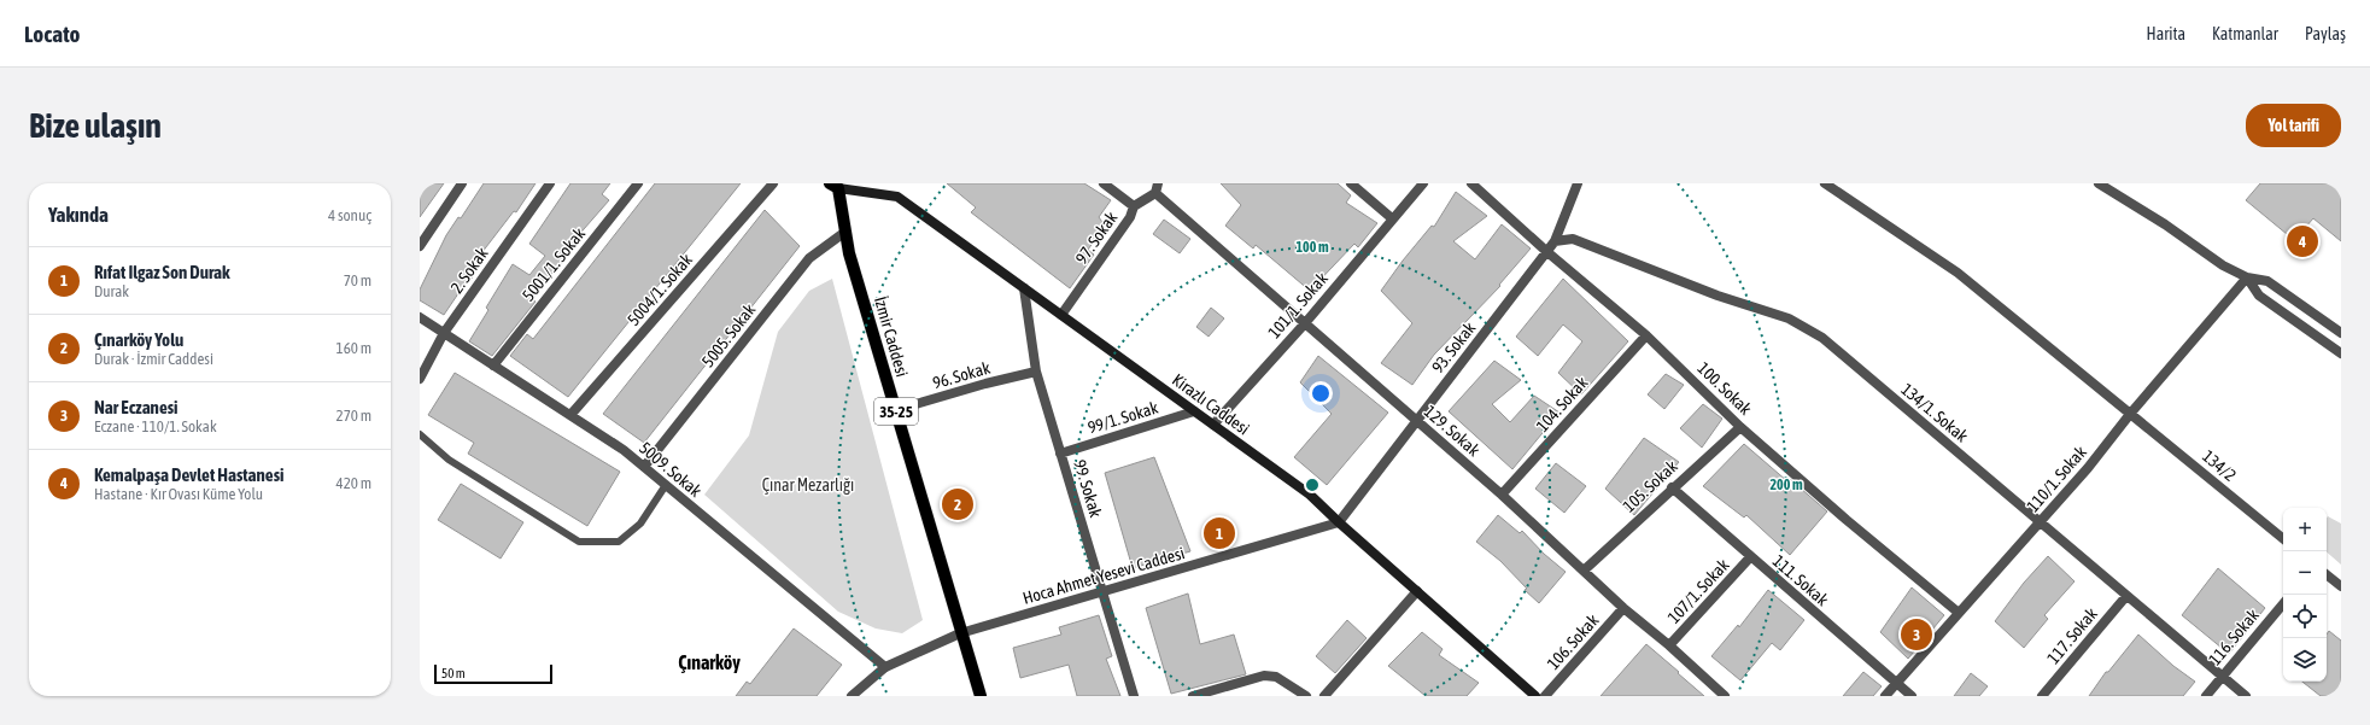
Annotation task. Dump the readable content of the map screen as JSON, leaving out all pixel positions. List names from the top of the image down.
{
  "streets": {
    "main road": ["İzmir Caddesi", "Kirazlı Caddesi", "35-25"],
    "street": [
      "97. Sokak",
      "5001/1. Sokak",
      "2. Sokak",
      "5004/1. Sokak",
      "101/1. Sokak",
      "5005. Sokak",
      "93. Sokak",
      "96. Sokak",
      "100. Sokak",
      "104. Sokak",
      "134/1. Sokak",
      "99/1. Sokak",
      "129. Sokak",
      "134/2",
      "5009. Sokak",
      "110/1. Sokak",
      "105. Sokak",
      "99. Sokak",
      "Hoca Ahmet Yesevi Caddesi",
      "111. Sokak",
      "107/1. Sokak",
      "117. Sokak",
      "116. Sokak",
      "106. Sokak"
    ]
  },
  "crossings": [
    ["97. Sokak", "Kirazlı Caddesi"],
    ["97. Sokak", "129. Sokak"],
    ["5001/1. Sokak", "5009. Sokak"],
    ["2. Sokak", "5009. Sokak"],
    ["5004/1. Sokak", "5009. Sokak"],
    ["101/1. Sokak", "Kirazlı Caddesi"],
    ["101/1. Sokak", "129. Sokak"],
    ["5005. Sokak", "İzmir Caddesi"],
    ["5005. Sokak", "5009. Sokak"],
    ["İzmir Caddesi", "96. Sokak"],
    ["İzmir Caddesi", "Kirazlı Caddesi"],
    ["İzmir Caddesi", "Hoca Ahmet Yesevi Caddesi"],
    ["93. Sokak", "100. Sokak"],
    ["93. Sokak", "Kirazlı Caddesi"],
    ["93. Sokak", "134/1. Sokak"],
    ["93. Sokak", "129. Sokak"],
    ["93. Sokak", "Hoca Ahmet Yesevi Caddesi"],
    ["96. Sokak", "99. Sokak"],
    ["100. Sokak", "104. Sokak"],
    ["100. Sokak", "110/1. Sokak"],
    ["100. Sokak", "105. Sokak"],
    ["Kirazlı Caddesi", "99/1. Sokak"],
    ["Kirazlı Caddesi", "99. Sokak"],
    ["Kirazlı Caddesi", "Hoca Ahmet Yesevi Caddesi"],
    ["104. Sokak", "129. Sokak"],
    ["134/1. Sokak", "110/1. Sokak"],
    ["134/1. Sokak", "117. Sokak"],
    ["134/1. Sokak", "116. Sokak"],
    ["99/1. Sokak", "99. Sokak"],
    ["129. Sokak", "105. Sokak"],
    ["129. Sokak", "107/1. Sokak"],
    ["129. Sokak", "106. Sokak"],
    ["134/2", "110/1. Sokak"],
    ["5009. Sokak", "Hoca Ahmet Yesevi Caddesi"],
    ["110/1. Sokak", "111. Sokak"],
    ["105. Sokak", "111. Sokak"],
    ["99. Sokak", "Hoca Ahmet Yesevi Caddesi"],
    ["111. Sokak", "107/1. Sokak"]
  ],
  "districts": ["Çınarköy"],
  "parks": ["Çınar Mezarlığı"],
  "scale_bar": "50 m",
  "page": {
    "header": "Locato",
    "nav": ["Harita", "Katmanlar", "Paylaş"],
    "buttons": "Yol tarifi",
    "title": "Bize ulaşın",
    "heading": ["Yakında", "4 sonuç"],
    "pins": [
      "4",
      "2",
      "1",
      "3"
    ],
    "list": [
      {
        "mark": "1",
        "name": "Rıfat Ilgaz Son Durak",
        "note": "Durak",
        "value": "70 m"
      },
      {
        "mark": "2",
        "name": "Çınarköy Yolu",
        "note": "Durak · İzmir Caddesi",
        "value": "160 m"
      },
      {
        "mark": "3",
        "name": "Nar Eczanesi",
        "note": "Eczane · 110/1. Sokak",
        "value": "270 m"
      },
      {
        "mark": "4",
        "name": "Kemalpaşa Devlet Hastanesi",
        "note": "Hastane · Kır Ovası Küme Yolu",
        "value": "420 m"
      }
    ],
    "map_buttons": ["+", "−"],
    "scale": "50 m"
  },
  "rings": ["100 m", "200 m"]
}
